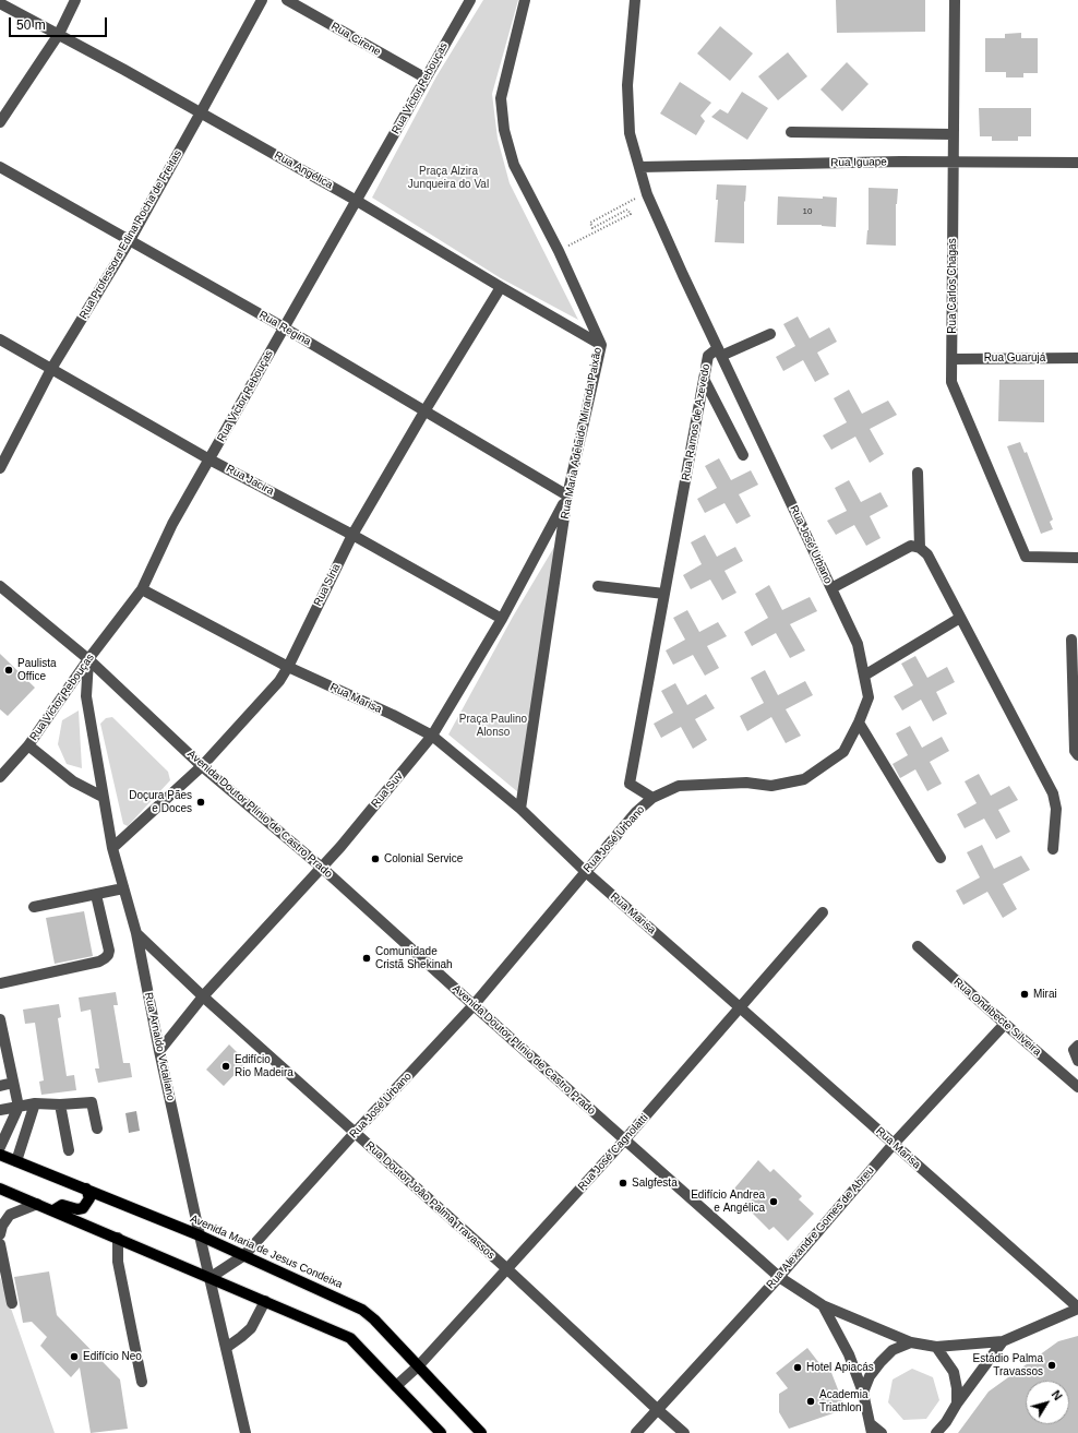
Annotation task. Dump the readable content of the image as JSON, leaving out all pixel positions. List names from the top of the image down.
{
  "streets": {
    "main road": ["Avenida Maria de Jesus Condeixa"],
    "street": [
      "Rua Cirene",
      "Rua Victor Rebouças",
      "Rua Iguape",
      "Rua Angélica",
      "Rua Professora Edina Rocha de Freitas",
      "Rua Carlos Chagas",
      "Rua Regina",
      "Rua Guarujá",
      "Rua Ramos de Azevedo",
      "Rua Maria Adelaide Miranda Paixão",
      "Rua Jacira",
      "Rua José Urbano",
      "Rua Síria",
      "Rua Marisa",
      "Rua Suv",
      "Avenida Doutor Plínio de Castro Prado",
      "Rua Ondibecte Silveira",
      "Rua Arnaldo Victaliano",
      "Rua José Cagnolatti",
      "Rua Doutor João Palma Travassos",
      "Rua Alexandre Gomes de Abreu"
    ]
  },
  "crossings": [
    ["Rua Cirene", "Rua Victor Rebouças"],
    ["Rua Victor Rebouças", "Rua Angélica"],
    ["Rua Victor Rebouças", "Rua Regina"],
    ["Rua Victor Rebouças", "Rua Jacira"],
    ["Rua Victor Rebouças", "Rua Marisa"],
    ["Rua Victor Rebouças", "Avenida Doutor Plínio de Castro Prado"],
    ["Rua Victor Rebouças", "Rua Arnaldo Victaliano"],
    ["Rua Iguape", "Rua Carlos Chagas"],
    ["Rua Angélica", "Rua Professora Edina Rocha de Freitas"],
    ["Rua Angélica", "Rua Maria Adelaide Miranda Paixão"],
    ["Rua Angélica", "Rua Síria"],
    ["Rua Professora Edina Rocha de Freitas", "Rua Regina"],
    ["Rua Professora Edina Rocha de Freitas", "Rua Jacira"],
    ["Rua Carlos Chagas", "Rua Guarujá"],
    ["Rua Regina", "Rua Maria Adelaide Miranda Paixão"],
    ["Rua Regina", "Rua Síria"],
    ["Rua Regina", "Rua Suv"],
    ["Rua Ramos de Azevedo", "Rua José Urbano"],
    ["Rua Maria Adelaide Miranda Paixão", "Rua Marisa"],
    ["Rua Maria Adelaide Miranda Paixão", "Rua Suv"],
    ["Rua Jacira", "Rua Síria"],
    ["Rua Jacira", "Rua Suv"],
    ["Rua José Urbano", "Rua Marisa"],
    ["Rua José Urbano", "Avenida Doutor Plínio de Castro Prado"],
    ["Rua José Urbano", "Rua Arnaldo Victaliano"],
    ["Rua José Urbano", "Rua Doutor João Palma Travassos"],
    ["Rua José Urbano", "Avenida Maria de Jesus Condeixa"],
    ["Rua Síria", "Rua Marisa"],
    ["Rua Síria", "Avenida Doutor Plínio de Castro Prado"],
    ["Rua Síria", "Rua Arnaldo Victaliano"],
    ["Rua Marisa", "Rua Suv"],
    ["Rua Marisa", "Avenida Doutor Plínio de Castro Prado"],
    ["Rua Marisa", "Rua José Cagnolatti"],
    ["Rua Marisa", "Rua Alexandre Gomes de Abreu"],
    ["Rua Suv", "Avenida Doutor Plínio de Castro Prado"],
    ["Rua Suv", "Rua Arnaldo Victaliano"],
    ["Rua Suv", "Rua Doutor João Palma Travassos"],
    ["Avenida Doutor Plínio de Castro Prado", "Rua Arnaldo Victaliano"],
    ["Avenida Doutor Plínio de Castro Prado", "Rua José Cagnolatti"],
    ["Avenida Doutor Plínio de Castro Prado", "Rua Alexandre Gomes de Abreu"],
    ["Rua Ondibecte Silveira", "Rua Alexandre Gomes de Abreu"],
    ["Rua Arnaldo Victaliano", "Rua Doutor João Palma Travassos"],
    ["Rua Arnaldo Victaliano", "Avenida Maria de Jesus Condeixa"],
    ["Rua José Cagnolatti", "Rua Doutor João Palma Travassos"],
    ["Rua José Cagnolatti", "Avenida Maria de Jesus Condeixa"],
    ["Rua Doutor João Palma Travassos", "Rua Alexandre Gomes de Abreu"]
  ],
  "parks": ["Praça Alzira Junqueira do Val", "Praça Paulino Alonso"],
  "places": [
    "Paulista Office",
    "Doçura Pães e Doces",
    "Colonial Service",
    "Comunidade Cristã Shekinah",
    "Mirai",
    "Edifício Rio Madeira",
    "Salgfesta",
    "Edifício Andrea e Angélica",
    "Edifício Neo",
    "Estádio Palma Travassos",
    "Hotel Apiacás",
    "Academia Triathlon"
  ],
  "house_numbers": ["10"],
  "scale_bar": "50 m",
  "north": "top right"
}
